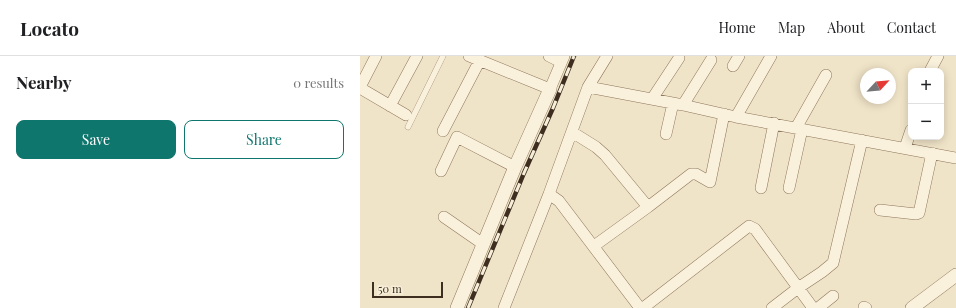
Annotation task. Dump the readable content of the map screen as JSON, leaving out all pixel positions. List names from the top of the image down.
{
  "scale_bar": "50 m",
  "north": "top right",
  "page": {
    "header": "Locato",
    "nav": [
      "Home",
      "Map",
      "About",
      "Contact"
    ],
    "heading": ["Nearby", "0 results"],
    "map_buttons": ["+", "−"],
    "buttons": ["Save", "Share"],
    "scale": "50 m"
  }
}
